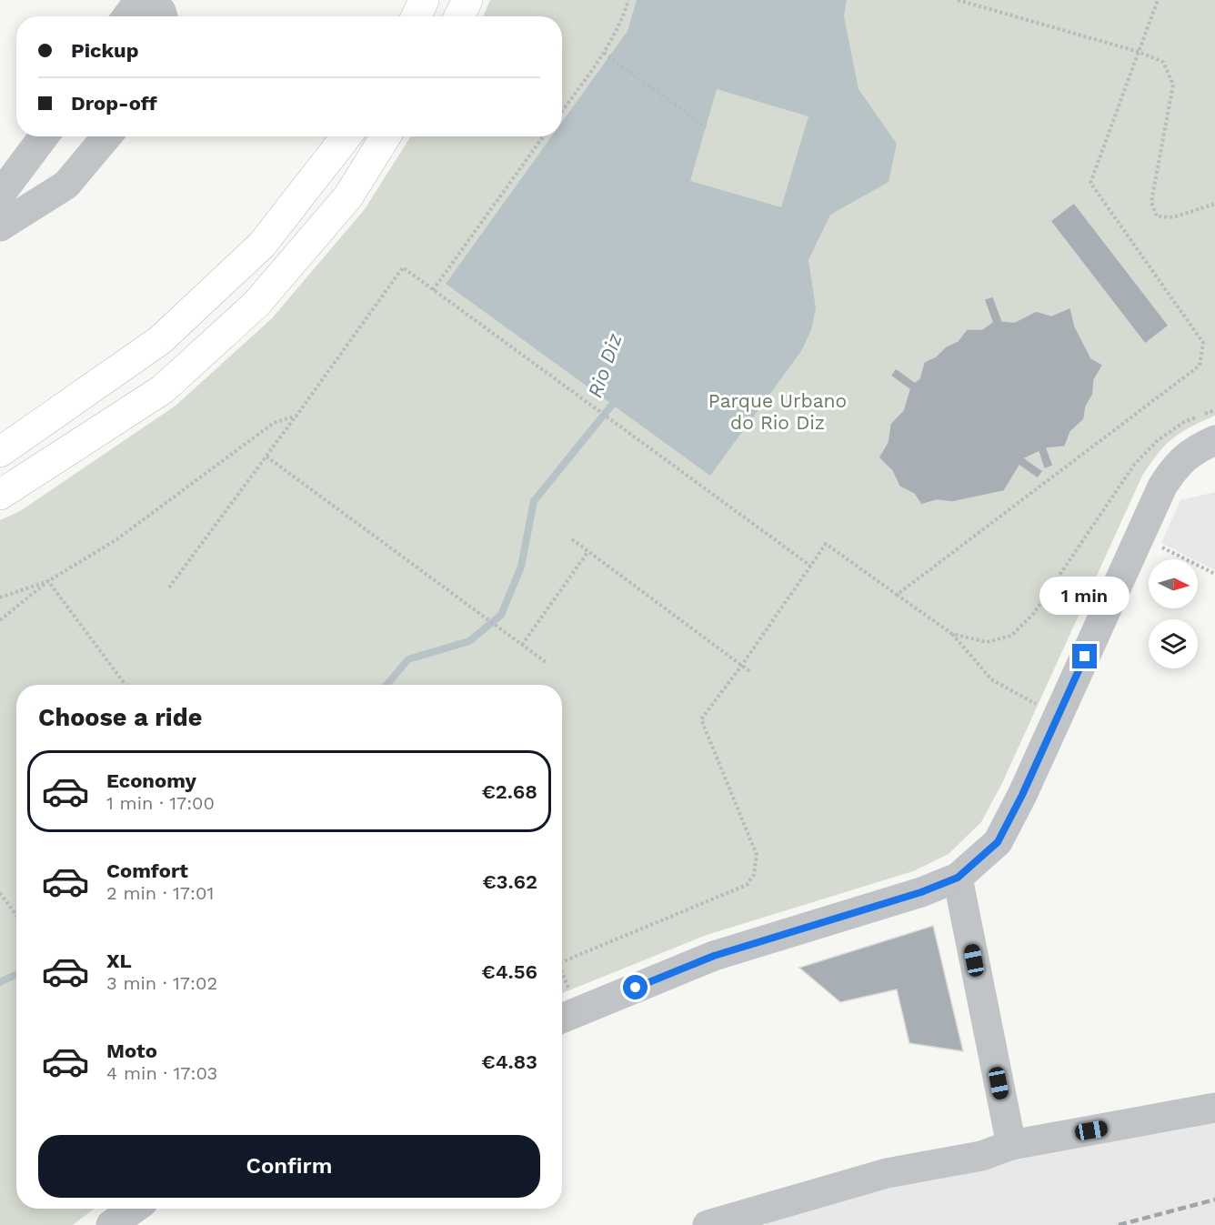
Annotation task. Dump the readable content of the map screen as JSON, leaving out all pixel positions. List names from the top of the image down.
{
  "water": ["Rio Diz"],
  "parks": ["Parque Urbano do Rio Diz"],
  "north": "right",
  "page": {
    "banner": ["Pickup", "Drop-off"],
    "bubble": "1 min",
    "heading": "Choose a ride",
    "list": [
      {
        "name": "Economy",
        "note": "1 min · 17:00",
        "value": "€2.68"
      },
      {
        "name": "Comfort",
        "note": "2 min · 17:01",
        "value": "€3.62"
      },
      {
        "name": "XL",
        "note": "3 min · 17:02",
        "value": "€4.56"
      },
      {
        "name": "Moto",
        "note": "4 min · 17:03",
        "value": "€4.83"
      }
    ],
    "buttons": "Confirm"
  }
}
